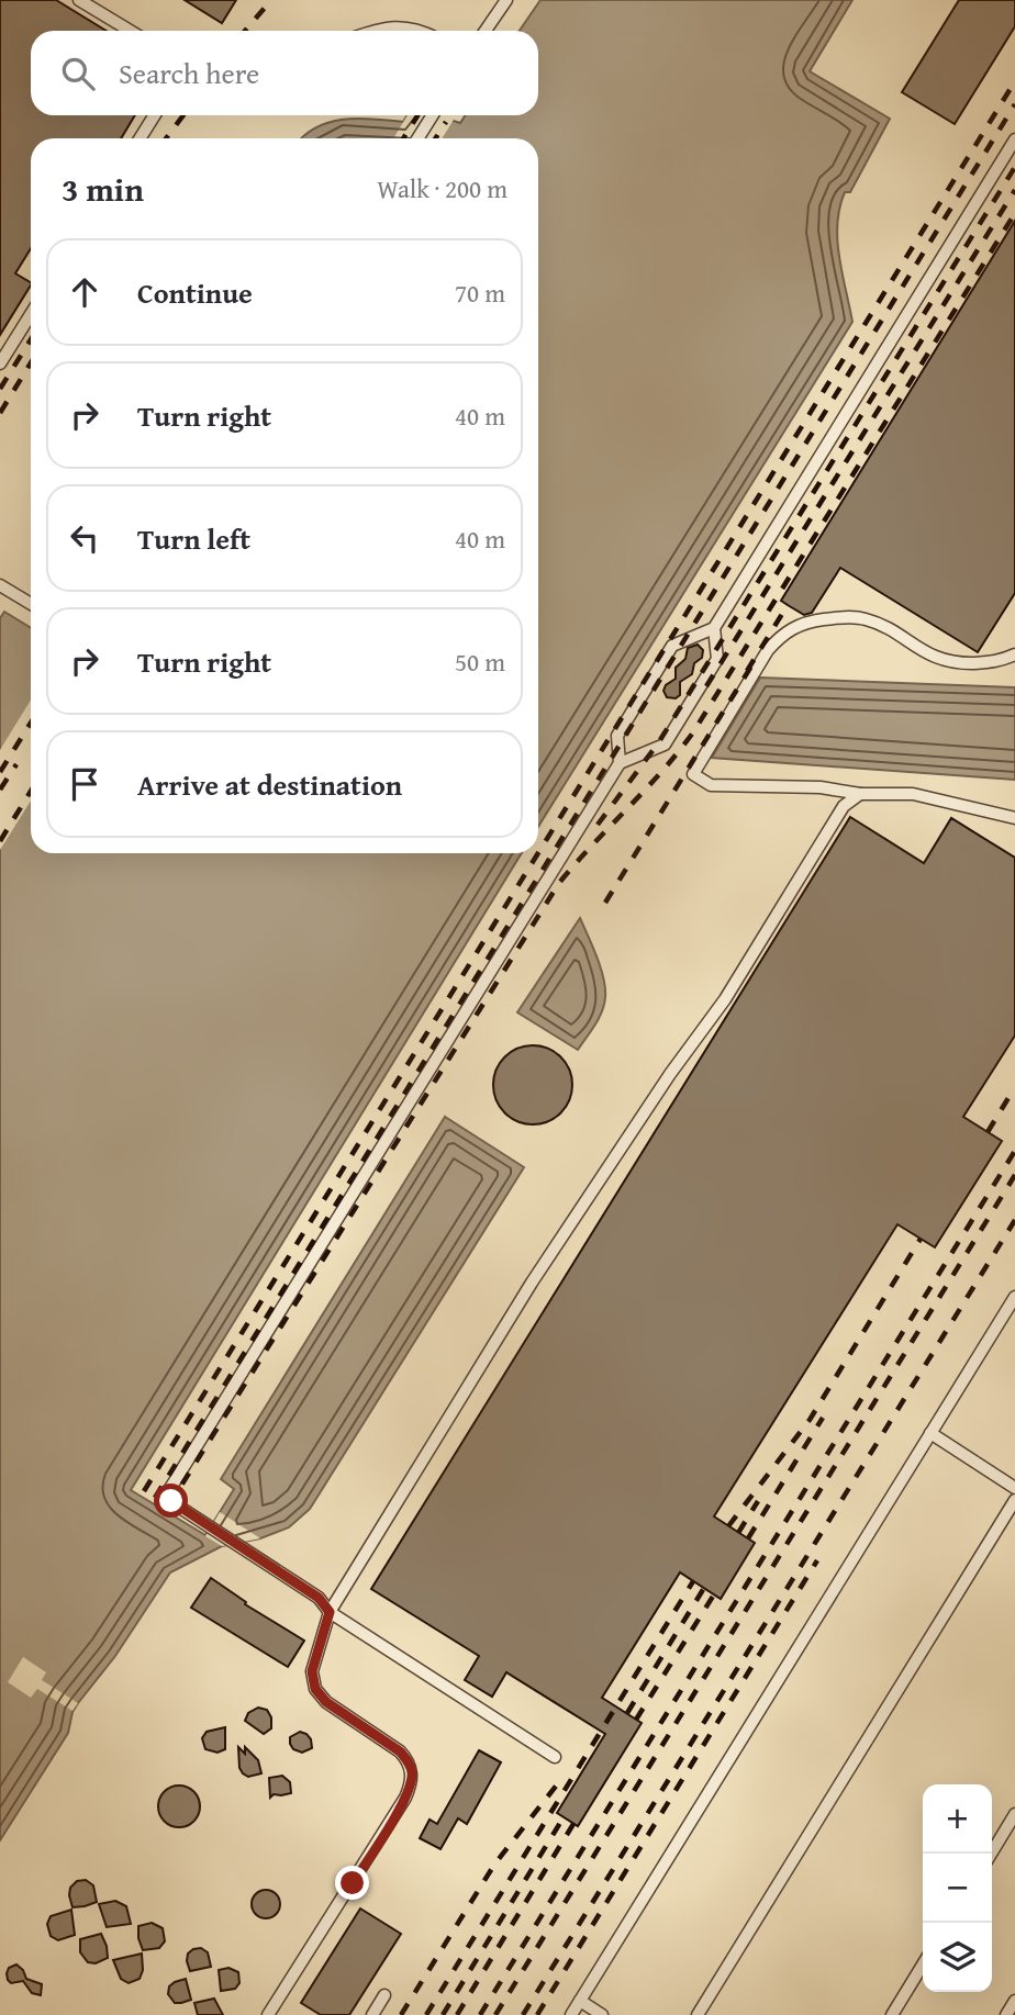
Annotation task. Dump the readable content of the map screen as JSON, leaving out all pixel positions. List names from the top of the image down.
{
  "page": {
    "search": "Search here",
    "heading": ["3 min", "Walk · 200 m"],
    "list": [
      ["Continue", "70 m"],
      ["Turn right", "40 m"],
      ["Turn left", "40 m"],
      ["Turn right", "50 m"],
      "Arrive at destination"
    ],
    "map_buttons": ["+", "−"]
  }
}
